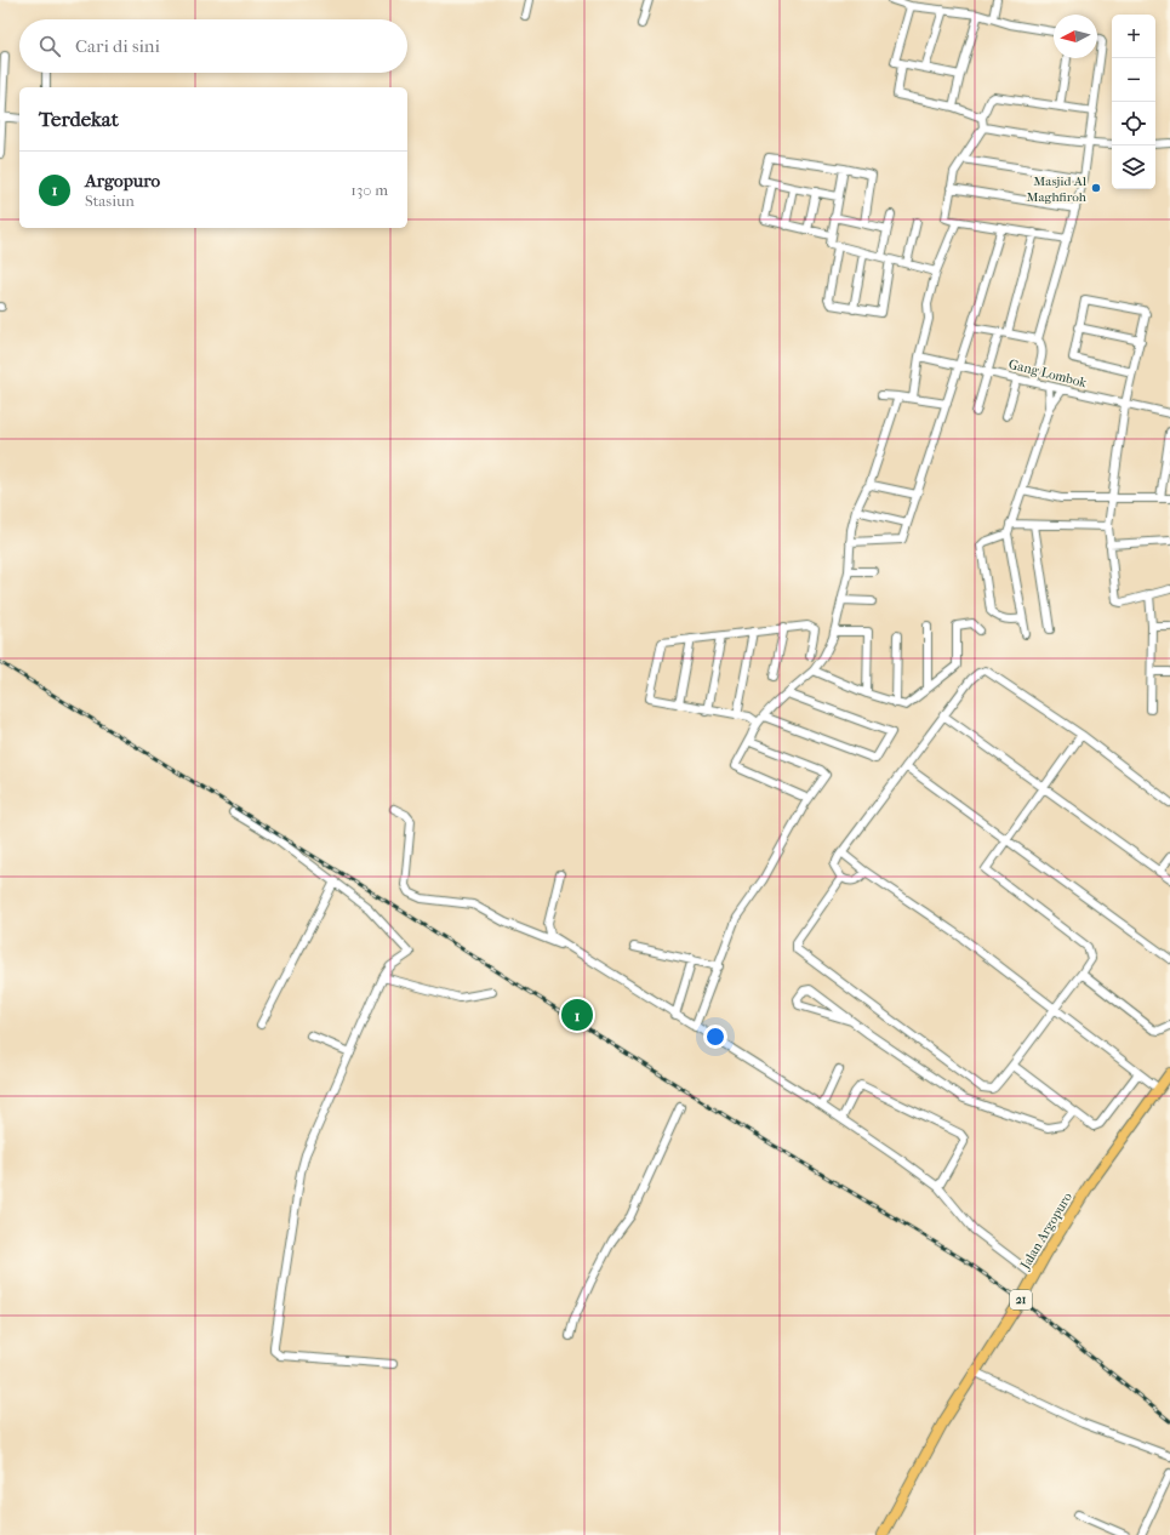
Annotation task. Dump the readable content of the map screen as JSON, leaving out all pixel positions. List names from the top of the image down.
{
  "streets": {
    "highway": ["Jalan Argopuro", "21"],
    "street": ["Gang Lombok"]
  },
  "places": ["Masjid Al Maghfiroh"],
  "north": "left",
  "page": {
    "map_buttons": ["+", "−"],
    "search": "Cari di sini",
    "heading": "Terdekat",
    "list": [
      {
        "mark": "1",
        "name": "Argopuro",
        "note": "Stasiun",
        "value": "130 m"
      }
    ],
    "pins": "1"
  }
}
